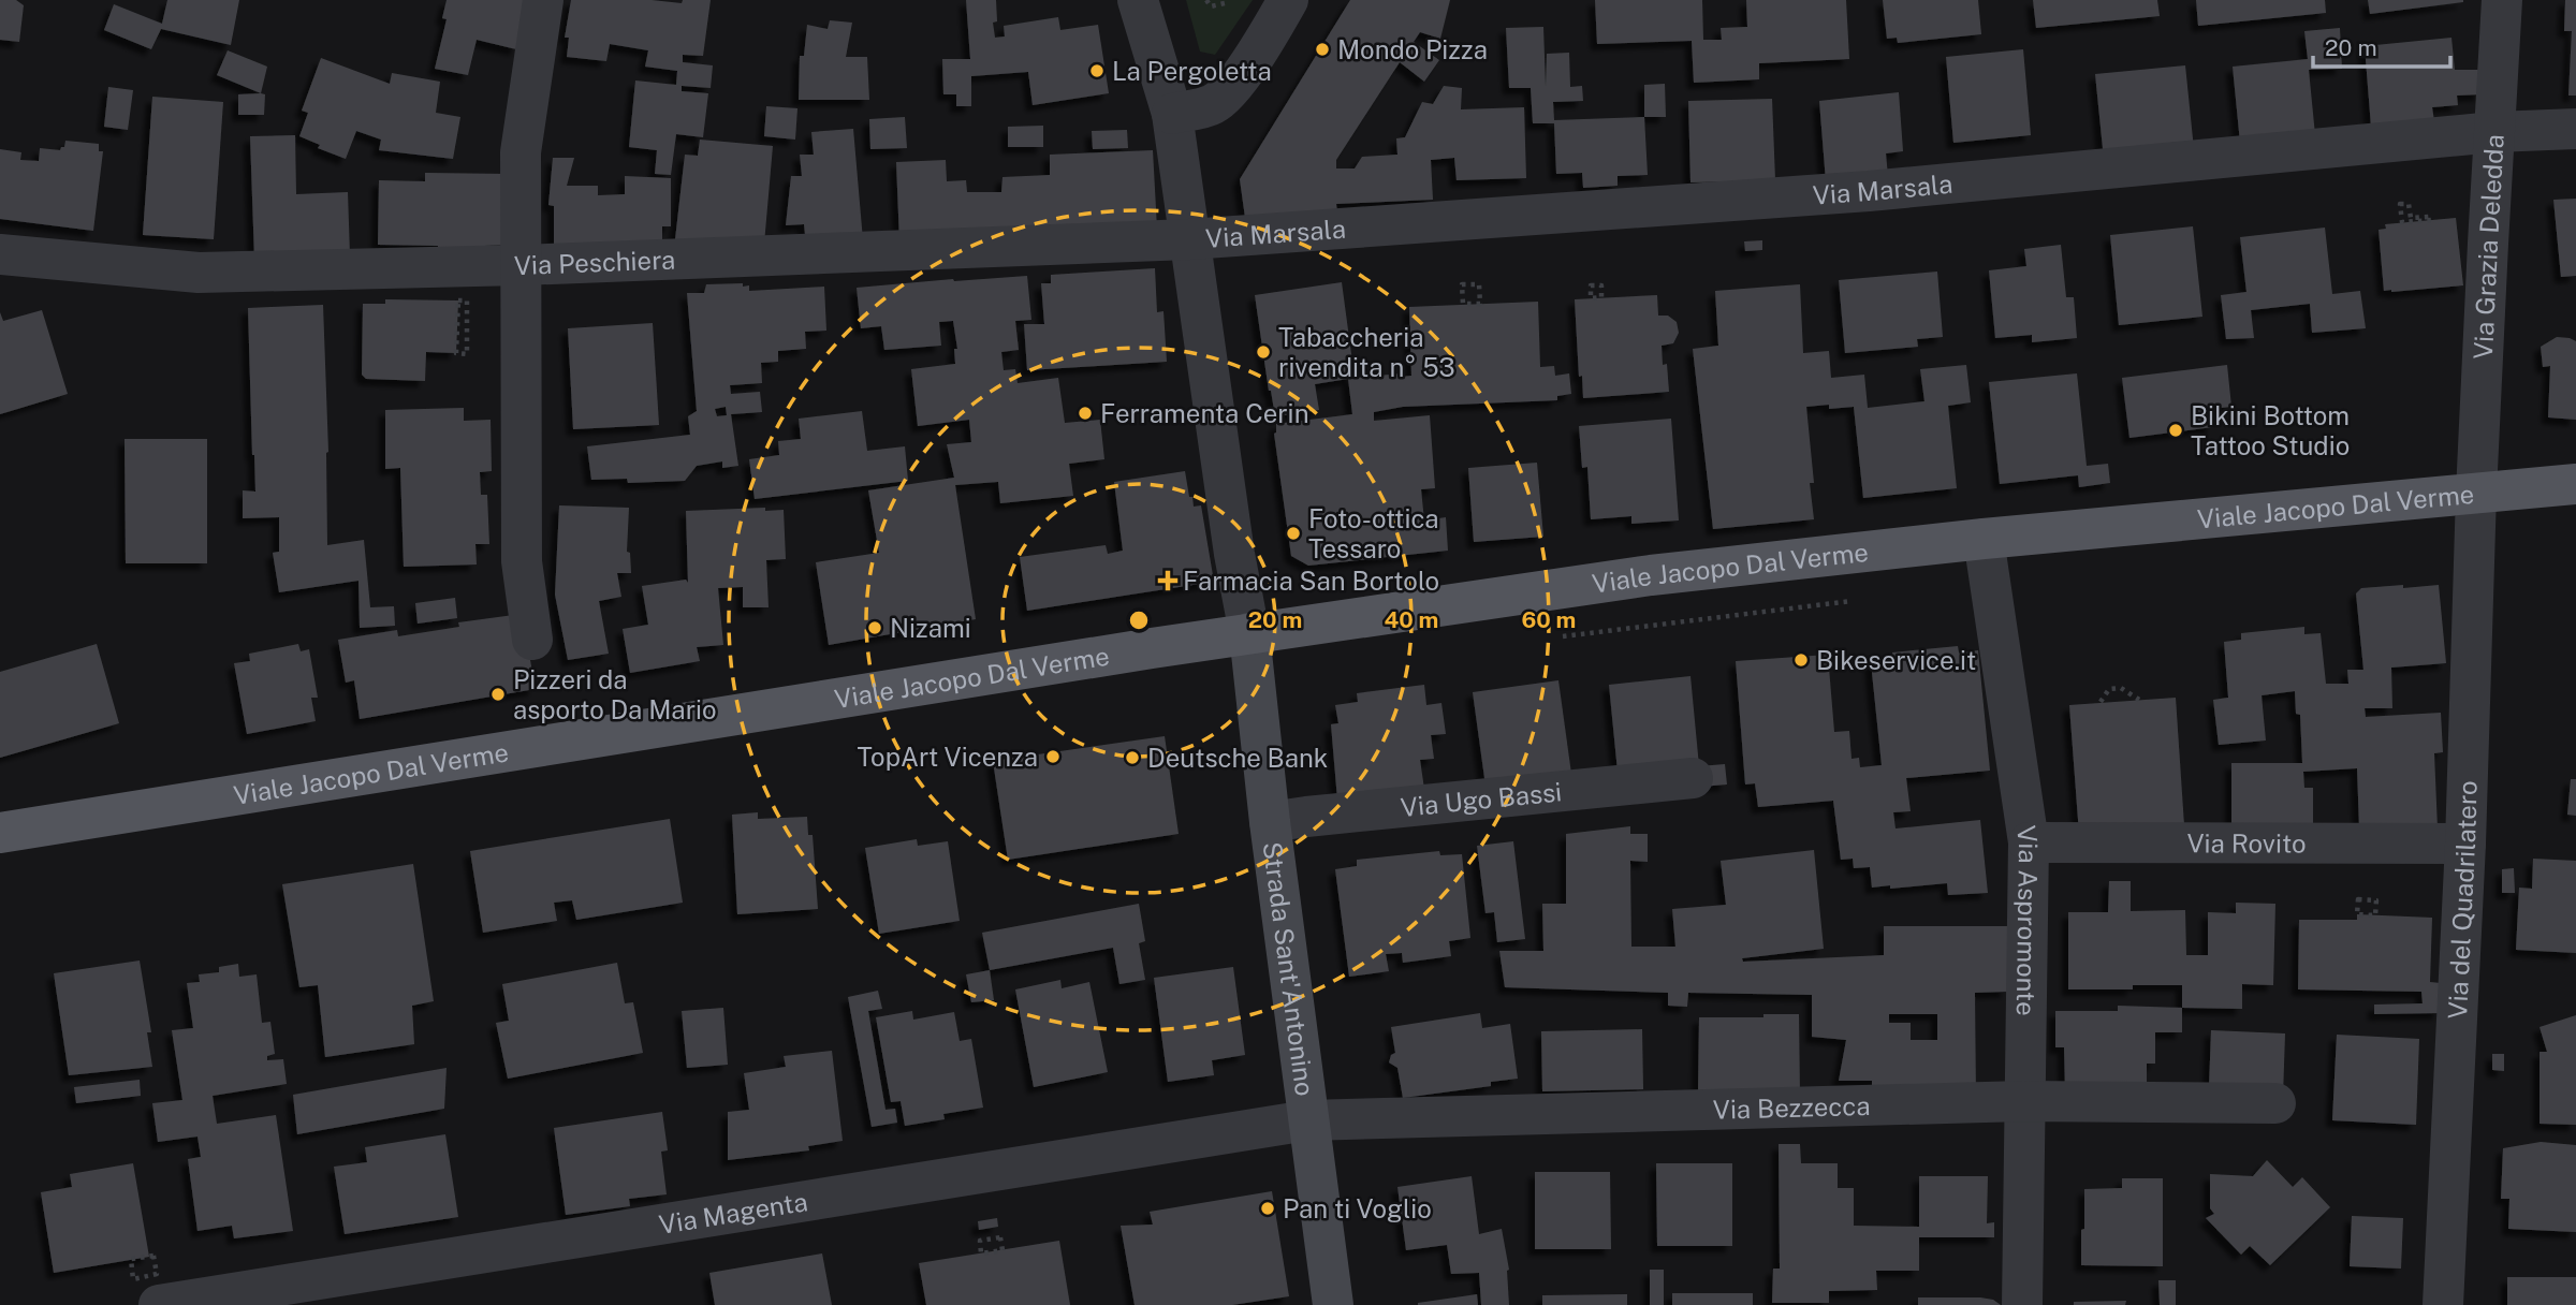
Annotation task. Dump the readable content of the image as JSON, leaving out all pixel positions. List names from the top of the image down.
{
  "streets": {
    "main road": ["Viale Jacopo Dal Verme", "Strada Sant'Antonino"],
    "street": [
      "Via Marsala",
      "Via Grazia Deledda",
      "Via Peschiera",
      "Via Ugo Bassi",
      "Via Rovito",
      "Via del Quadrilatero",
      "Via Aspromonte",
      "Via Bezzecca",
      "Via Magenta"
    ]
  },
  "crossings": [
    ["Via Marsala", "Via Grazia Deledda"],
    ["Via Marsala", "Via Peschiera"],
    ["Via Grazia Deledda", "Viale Jacopo Dal Verme"],
    ["Via Grazia Deledda", "Via del Quadrilatero"],
    ["Viale Jacopo Dal Verme", "Via del Quadrilatero"],
    ["Viale Jacopo Dal Verme", "Via Aspromonte"],
    ["Viale Jacopo Dal Verme", "Strada Sant'Antonino"],
    ["Via Ugo Bassi", "Strada Sant'Antonino"],
    ["Via Rovito", "Via del Quadrilatero"],
    ["Via Rovito", "Via Aspromonte"],
    ["Via Aspromonte", "Via Bezzecca"],
    ["Strada Sant'Antonino", "Via Bezzecca"],
    ["Strada Sant'Antonino", "Via Magenta"],
    ["Via Bezzecca", "Via Magenta"]
  ],
  "places": {
    "other": [
      "Mondo Pizza",
      "La Pergoletta",
      "Tabaccheria rivendita n° 53",
      "Ferramenta Cerin",
      "Bikini Bottom Tattoo Studio",
      "Foto-ottica Tessaro",
      "Nizami",
      "Bikeservice.it",
      "Pizzeri da asporto Da Mario",
      "TopArt Vicenza",
      "Deutsche Bank",
      "Pan ti Voglio"
    ],
    "health": ["Farmacia San Bortolo"]
  },
  "scale_bar": "20 m",
  "rings": ["20 m", "40 m", "60 m"]
}
